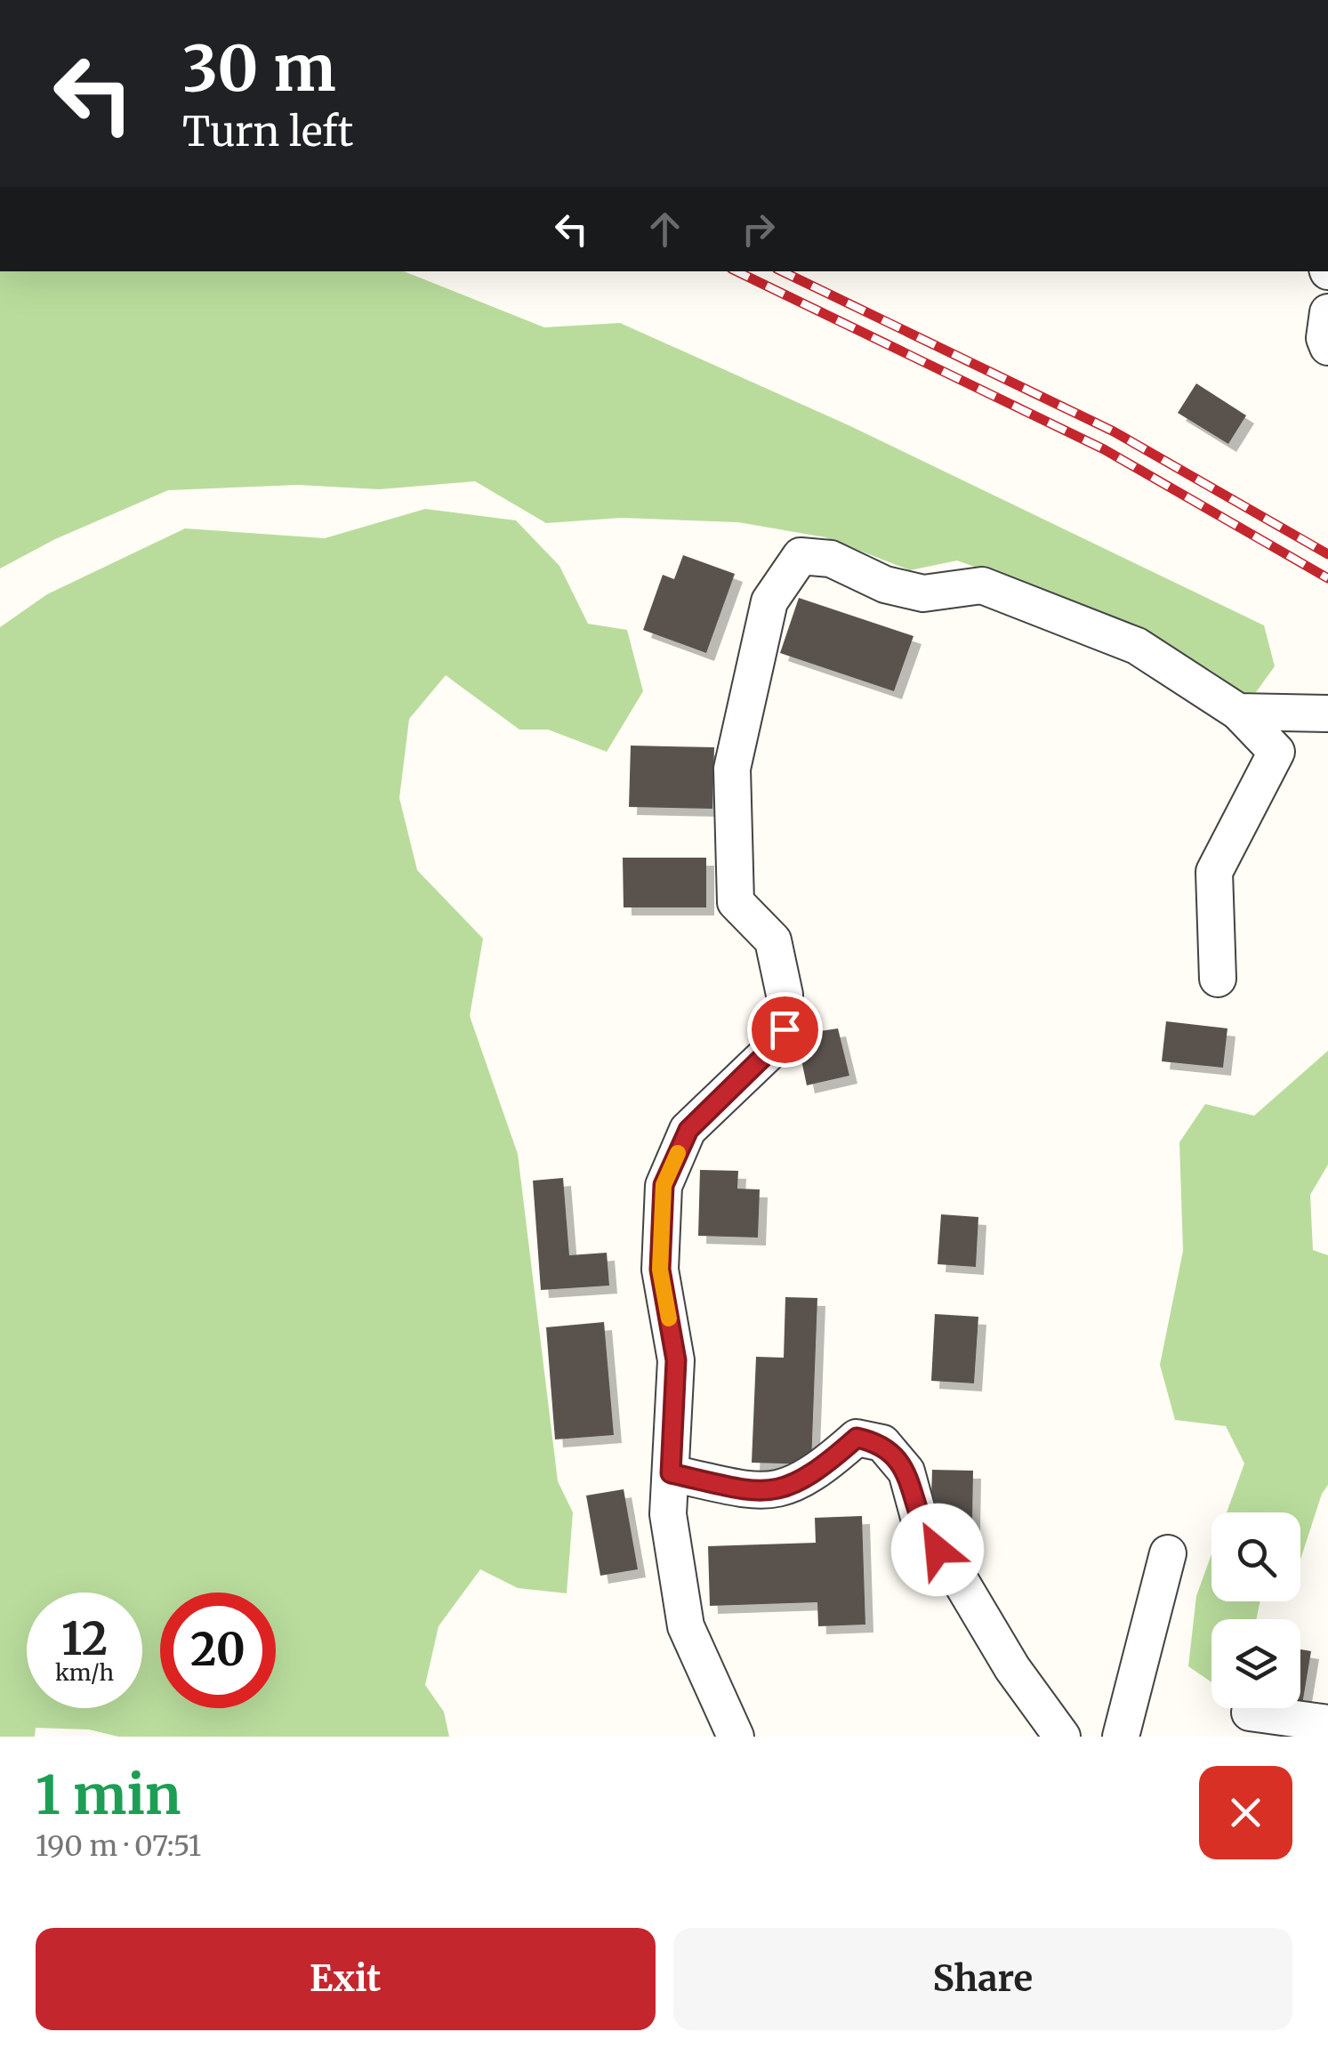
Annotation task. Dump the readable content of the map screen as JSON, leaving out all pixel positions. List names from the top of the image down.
{
  "page": {
    "turn": ["30 m", "Turn left"],
    "speed": "12 km/h",
    "limit": "20",
    "heading": ["1 min", "190 m · 07:51"],
    "buttons": ["Exit", "Share"]
  }
}
